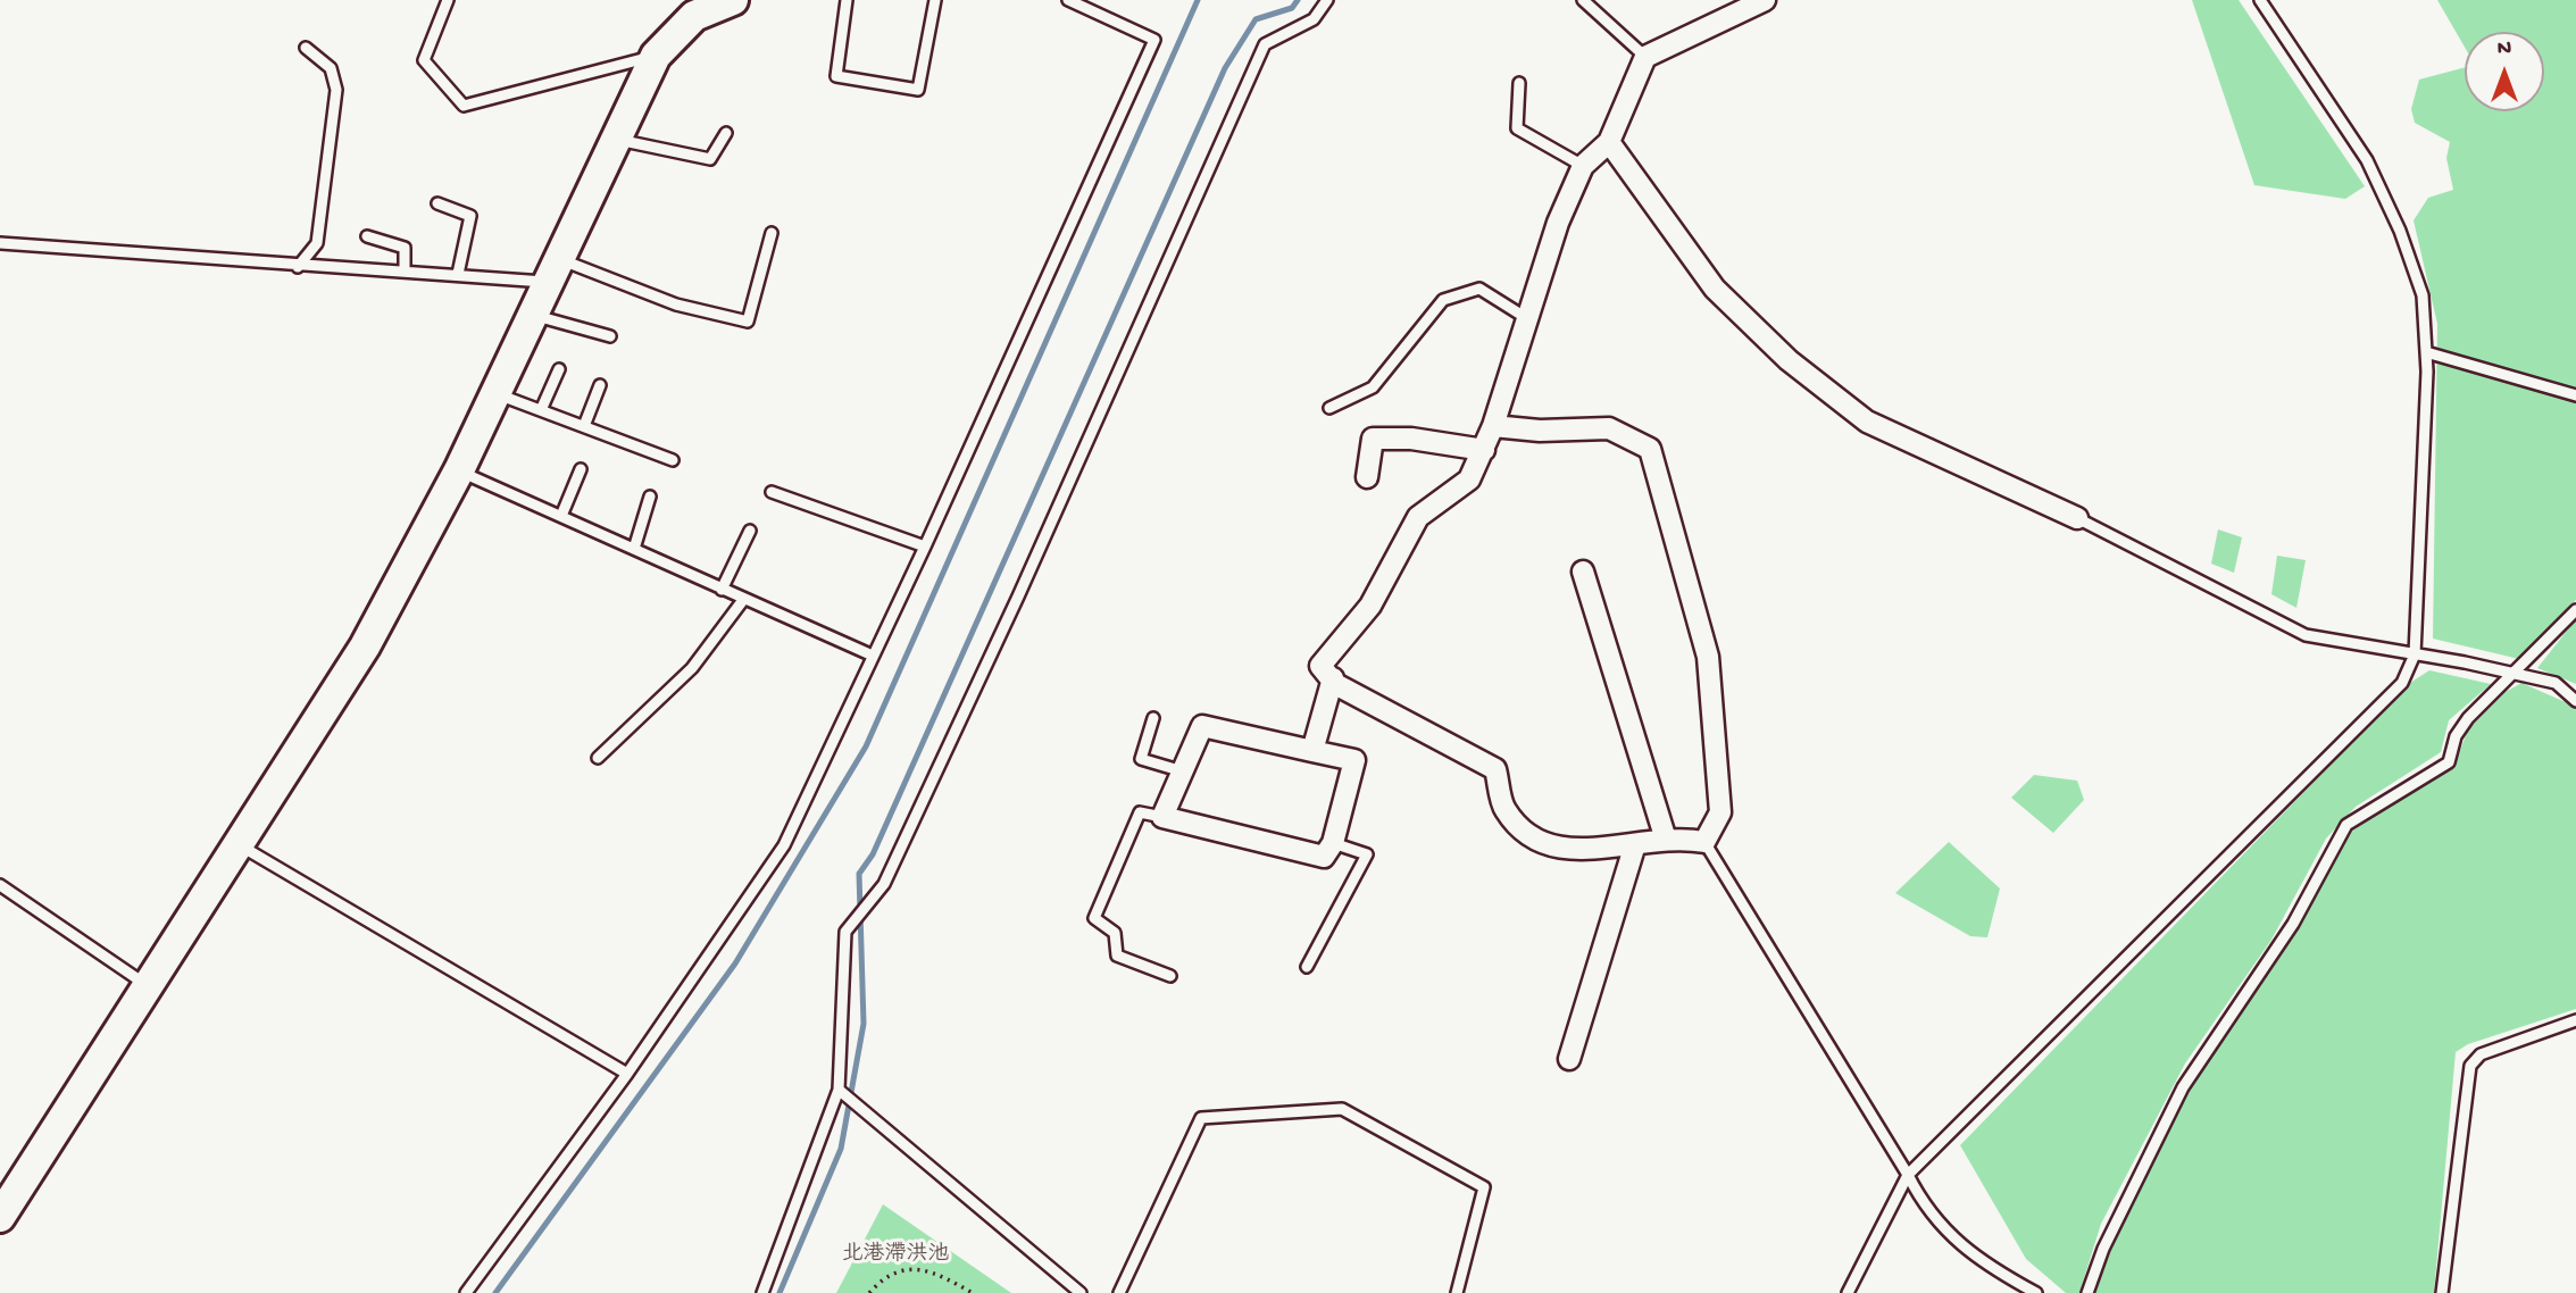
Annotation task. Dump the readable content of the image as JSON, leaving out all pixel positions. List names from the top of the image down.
{
  "parks": ["北港滯洪池"],
  "north": "top"
}
